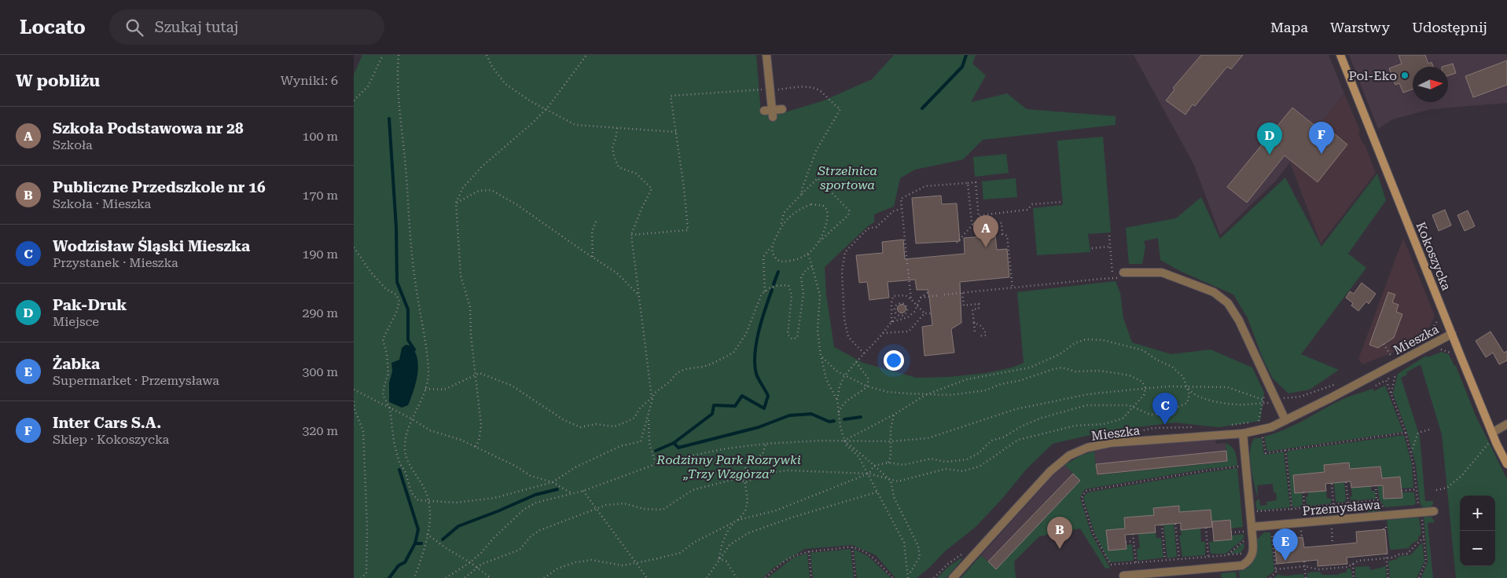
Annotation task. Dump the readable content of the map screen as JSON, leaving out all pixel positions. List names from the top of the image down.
{
  "streets": {
    "street": ["Kokoszycka", "Mieszka", "Przemysława"]
  },
  "crossings": [
    ["Kokoszycka", "Mieszka"]
  ],
  "parks": ["Strzelnica sportowa", "Rodzinny Park Rozrywki „Trzy Wzgórza”"],
  "places": ["Pol-Eko"],
  "north": "right",
  "page": {
    "header": "Locato",
    "search": "Szukaj tutaj",
    "nav": ["Mapa", "Warstwy", "Udostępnij"],
    "heading": ["W pobliżu", "Wyniki: 6"],
    "list": [
      {
        "mark": "A",
        "name": "Szkoła Podstawowa nr 28",
        "note": "Szkoła",
        "value": "100 m"
      },
      {
        "mark": "B",
        "name": "Publiczne Przedszkole nr 16",
        "note": "Szkoła · Mieszka",
        "value": "170 m"
      },
      {
        "mark": "C",
        "name": "Wodzisław Śląski Mieszka",
        "note": "Przystanek · Mieszka",
        "value": "190 m"
      },
      {
        "mark": "D",
        "name": "Pak-Druk",
        "note": "Miejsce",
        "value": "290 m"
      },
      {
        "mark": "E",
        "name": "Żabka",
        "note": "Supermarket · Przemysława",
        "value": "300 m"
      },
      {
        "mark": "F",
        "name": "Inter Cars S.A.",
        "note": "Sklep · Kokoszycka",
        "value": "320 m"
      }
    ],
    "pins": [
      "F",
      "D",
      "A",
      "C",
      "B",
      "E"
    ],
    "map_buttons": ["+", "−"]
  }
}
